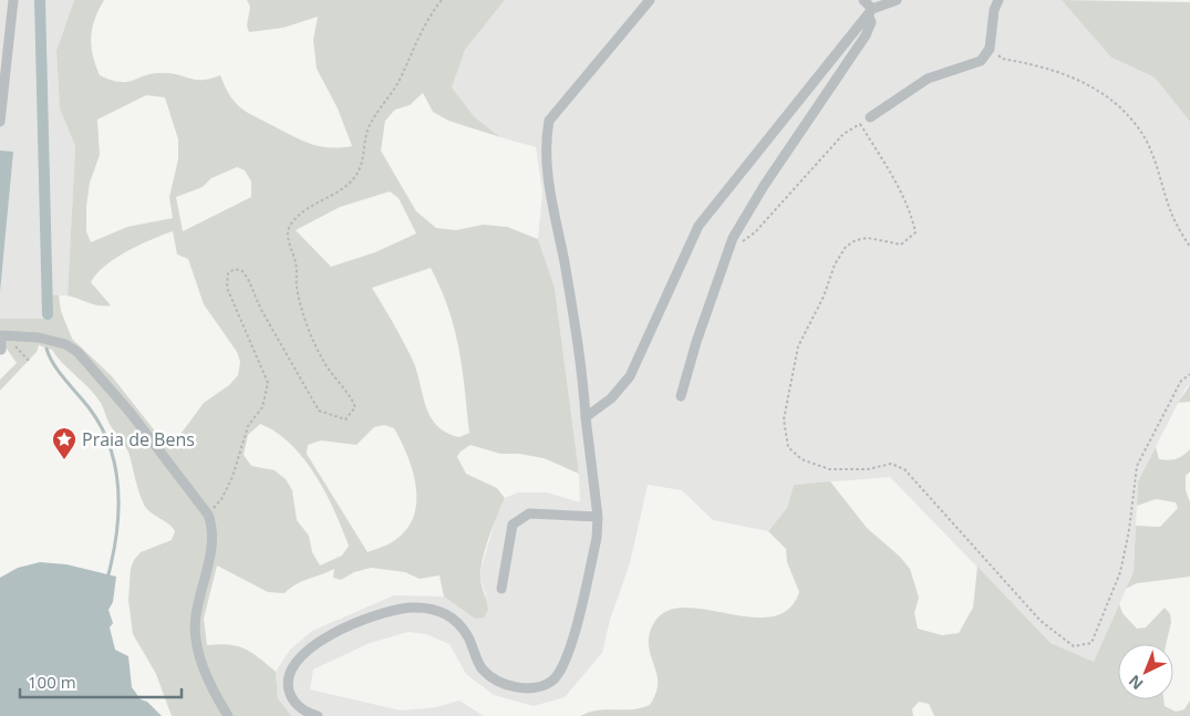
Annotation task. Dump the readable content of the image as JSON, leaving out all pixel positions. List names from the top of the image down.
{
  "places": {
    "place": ["Praia de Bens"]
  },
  "scale_bar": "100 m",
  "north": "bottom left"
}
